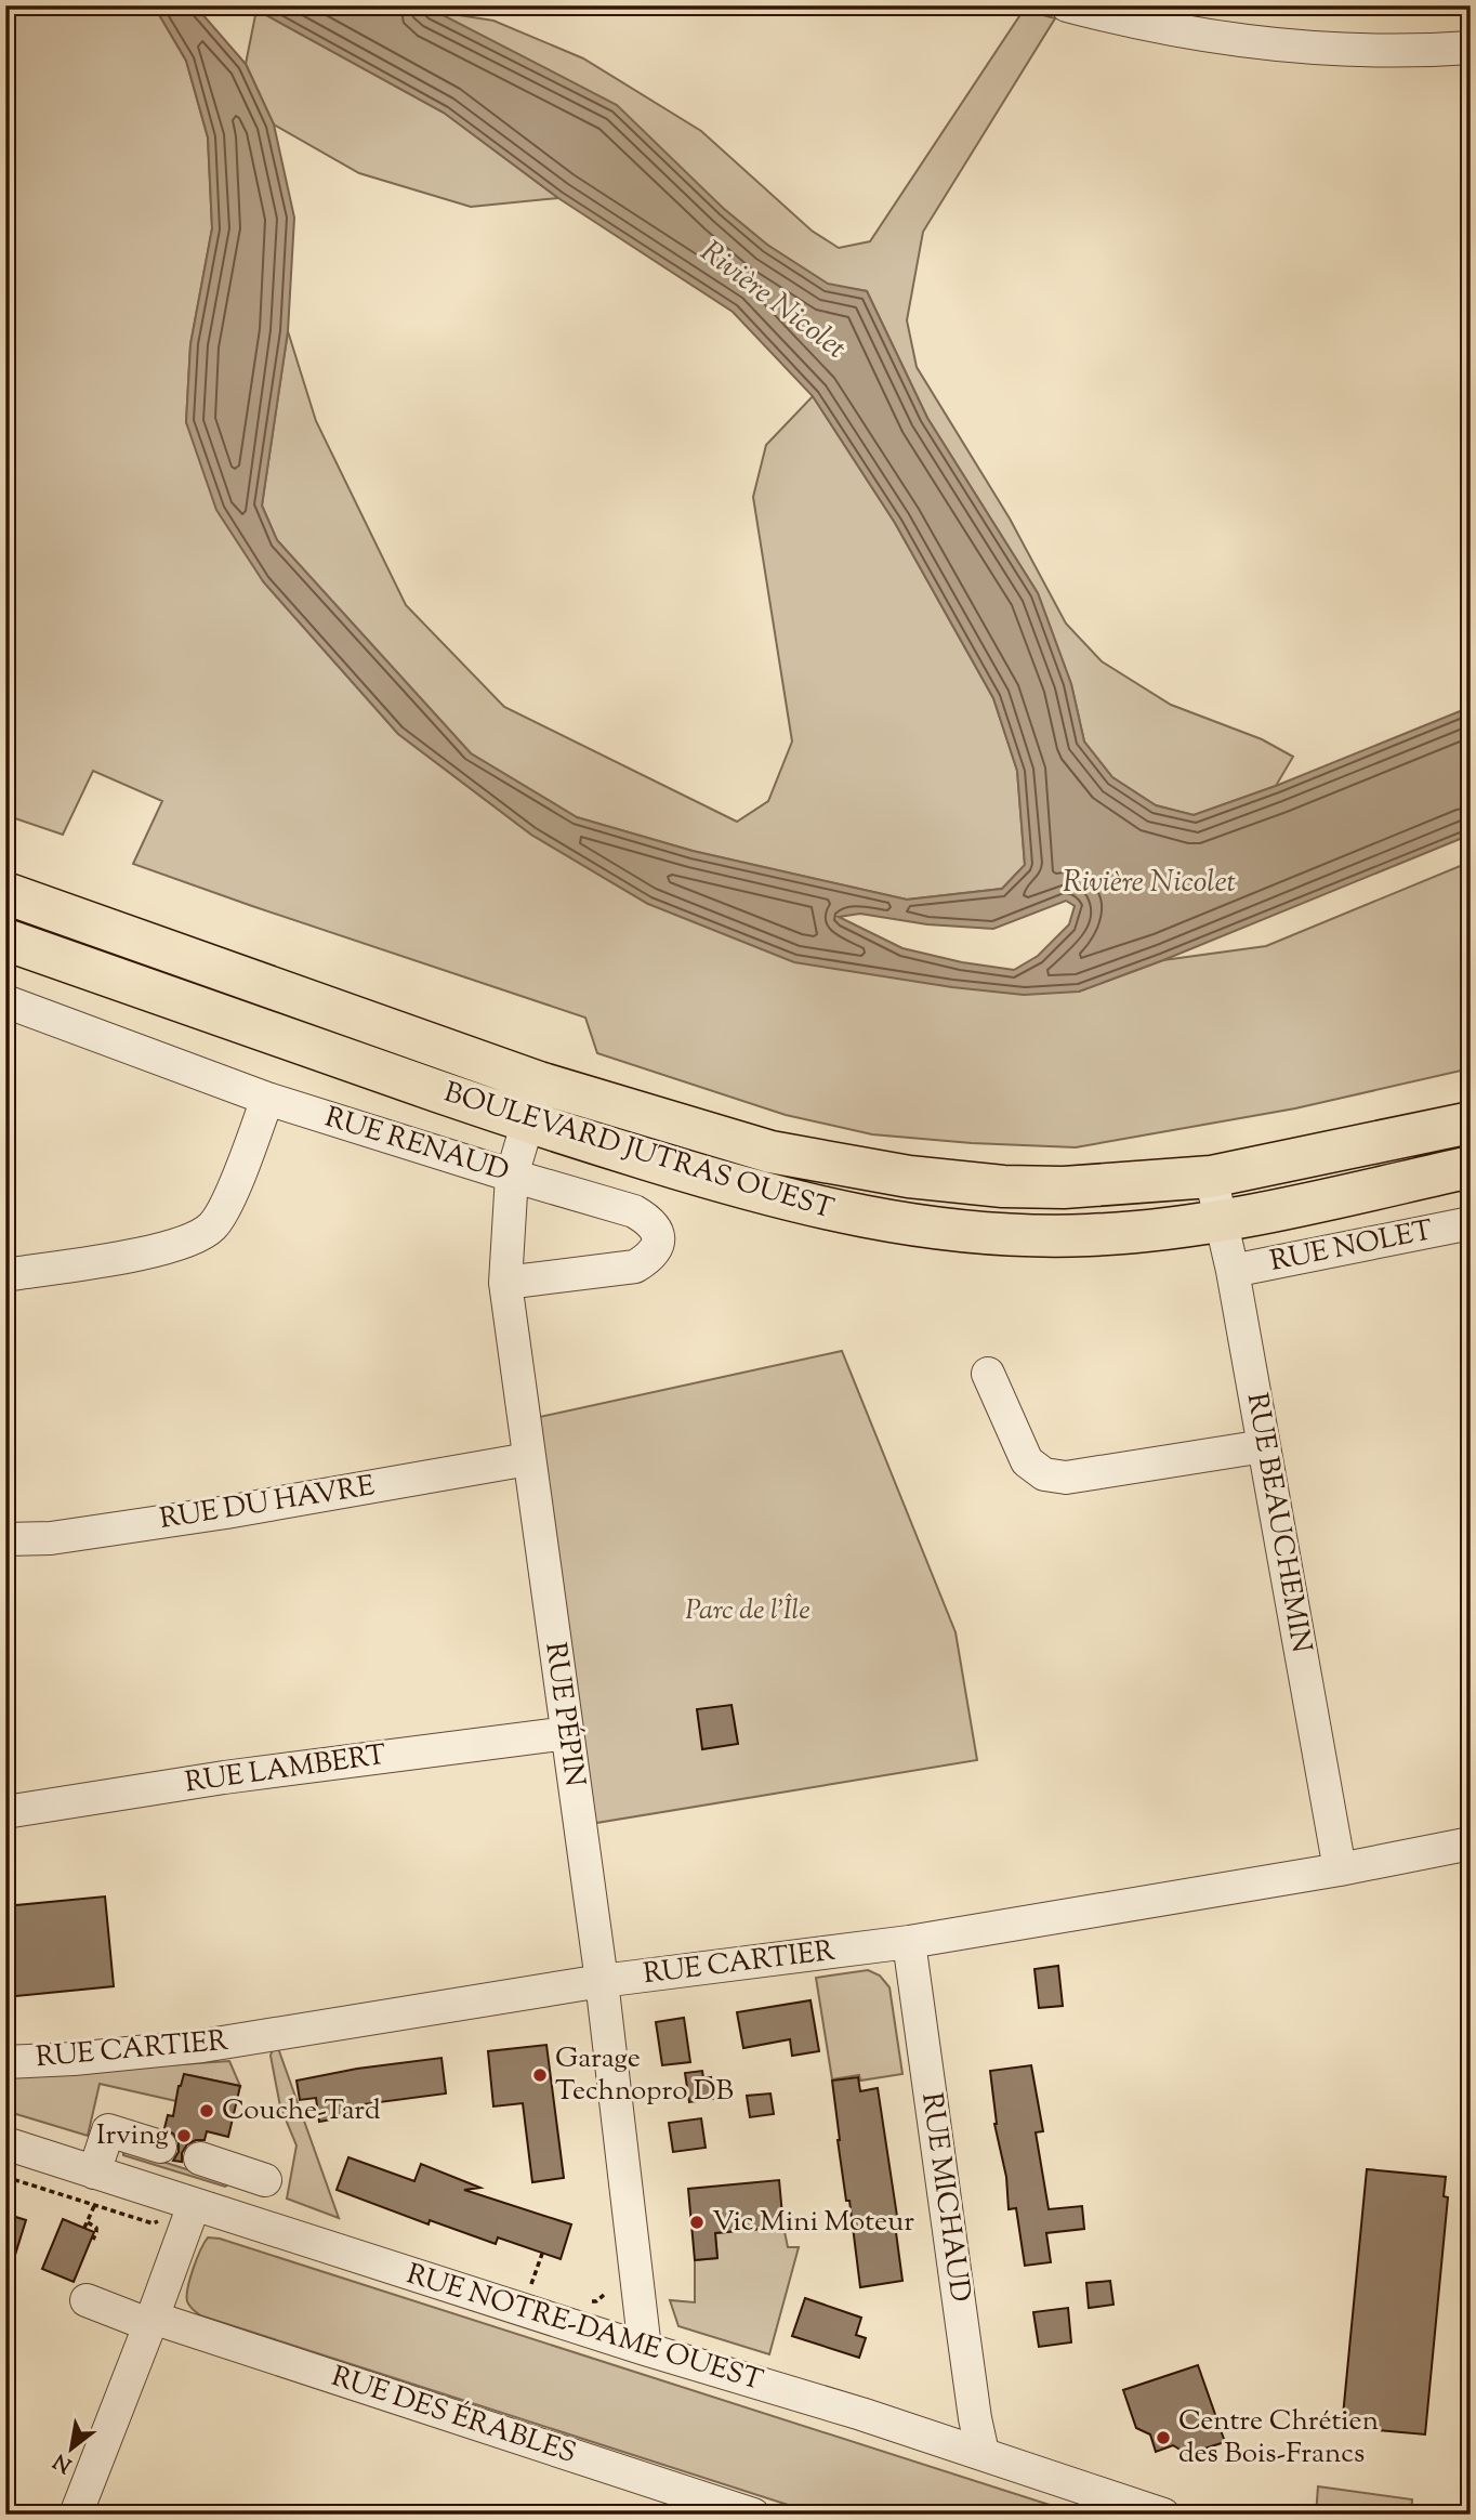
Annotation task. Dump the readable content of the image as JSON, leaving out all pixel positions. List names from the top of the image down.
{
  "streets": {
    "main road": ["BOULEVARD JUTRAS OUEST"],
    "street": [
      "RUE RENAUD",
      "RUE NOLET",
      "RUE DU HAVRE",
      "RUE BEAUCHEMIN",
      "RUE PÉPIN",
      "RUE LAMBERT",
      "RUE CARTIER",
      "RUE MICHAUD",
      "RUE NOTRE-DAME OUEST",
      "RUE DES ÉRABLES"
    ]
  },
  "crossings": [
    ["RUE RENAUD", "RUE PÉPIN"],
    ["BOULEVARD JUTRAS OUEST", "RUE BEAUCHEMIN"],
    ["BOULEVARD JUTRAS OUEST", "RUE PÉPIN"],
    ["RUE NOLET", "RUE BEAUCHEMIN"],
    ["RUE DU HAVRE", "RUE PÉPIN"],
    ["RUE BEAUCHEMIN", "RUE CARTIER"],
    ["RUE PÉPIN", "RUE LAMBERT"],
    ["RUE PÉPIN", "RUE CARTIER"],
    ["RUE PÉPIN", "RUE NOTRE-DAME OUEST"],
    ["RUE CARTIER", "RUE MICHAUD"],
    ["RUE MICHAUD", "RUE NOTRE-DAME OUEST"]
  ],
  "water": ["Rivière Nicolet"],
  "parks": ["Parc de l'Île"],
  "places": [
    "Garage Technopro DB",
    "Couche-Tard",
    "Irving",
    "Vic Mini Moteur",
    "Centre Chrétien des Bois-Francs"
  ],
  "north": "bottom left"
}
